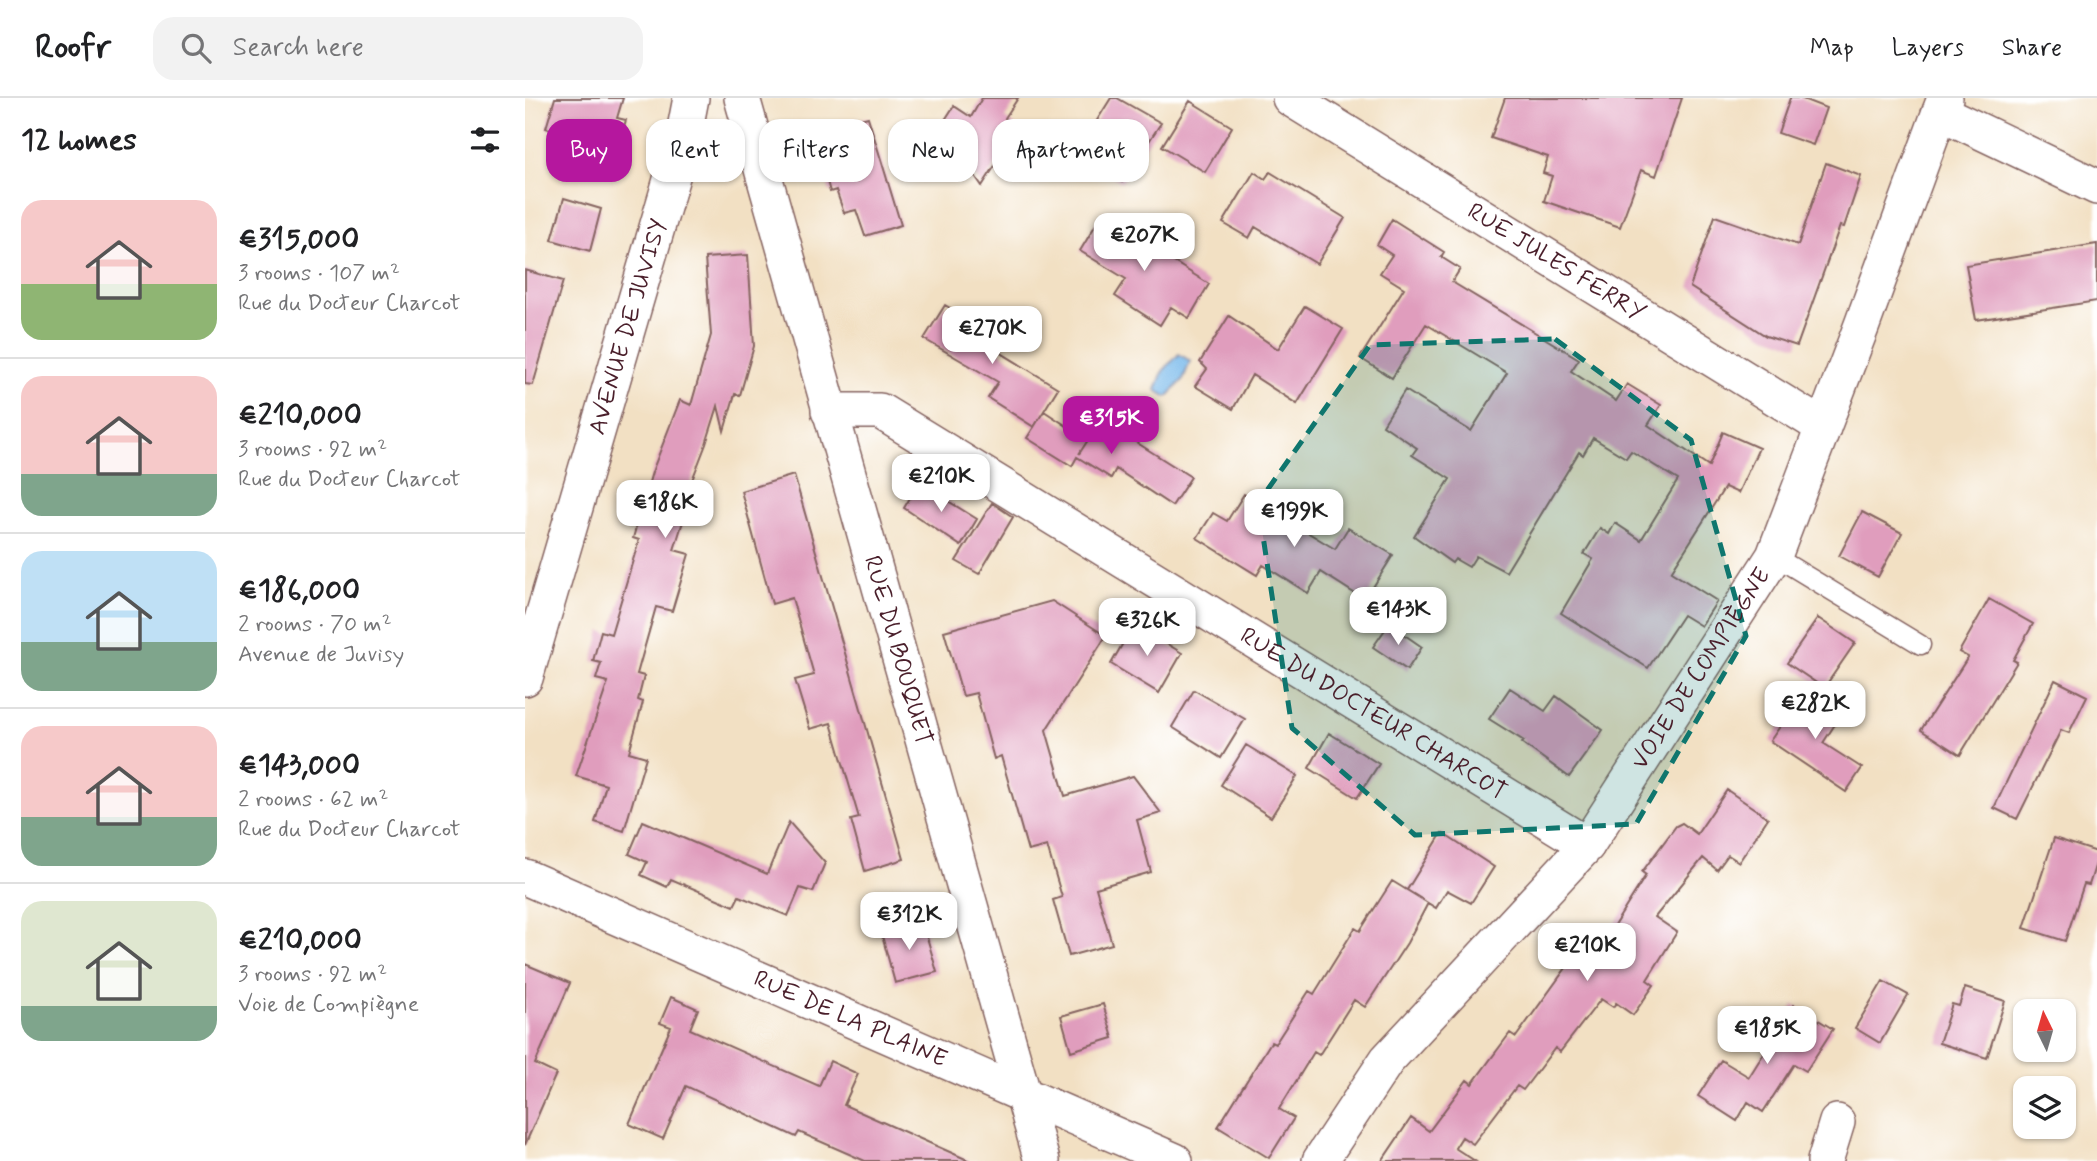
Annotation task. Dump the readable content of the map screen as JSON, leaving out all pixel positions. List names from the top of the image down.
{
  "streets": {
    "street": [
      "RUE JULES FERRY",
      "AVENUE DE JUVISY",
      "RUE DU BOUQUET",
      "VOIE DE COMPIÈGNE",
      "RUE DU DOCTEUR CHARCOT",
      "RUE DE LA PLAINE"
    ]
  },
  "crossings": [
    ["RUE JULES FERRY", "VOIE DE COMPIÈGNE"],
    ["RUE DU BOUQUET", "RUE DU DOCTEUR CHARCOT"],
    ["RUE DU BOUQUET", "RUE DE LA PLAINE"],
    ["VOIE DE COMPIÈGNE", "RUE DU DOCTEUR CHARCOT"]
  ],
  "north": "top",
  "page": {
    "header": "Roofr",
    "search": "Search here",
    "nav": ["Map", "Layers", "Share"],
    "heading": "12 homes",
    "chip": [
      "Buy",
      "Rent",
      "Filters",
      "New",
      "Apartment"
    ],
    "list": [
      {
        "name": "€315,000",
        "note": "3 rooms · 107 m² · Rue du Docteur Charcot"
      },
      {
        "name": "€210,000",
        "note": "3 rooms · 92 m² · Rue du Docteur Charcot"
      },
      {
        "name": "€186,000",
        "note": "2 rooms · 70 m² · Avenue de Juvisy"
      },
      {
        "name": "€143,000",
        "note": "2 rooms · 62 m² · Rue du Docteur Charcot"
      },
      {
        "name": "€210,000",
        "note": "3 rooms · 92 m² · Voie de Compiègne"
      }
    ],
    "price": [
      "€207K",
      "€270K",
      "€315K",
      "€210K",
      "€186K",
      "€199K",
      "€143K",
      "€326K",
      "€282K",
      "€312K",
      "€210K",
      "€185K"
    ]
  }
}
